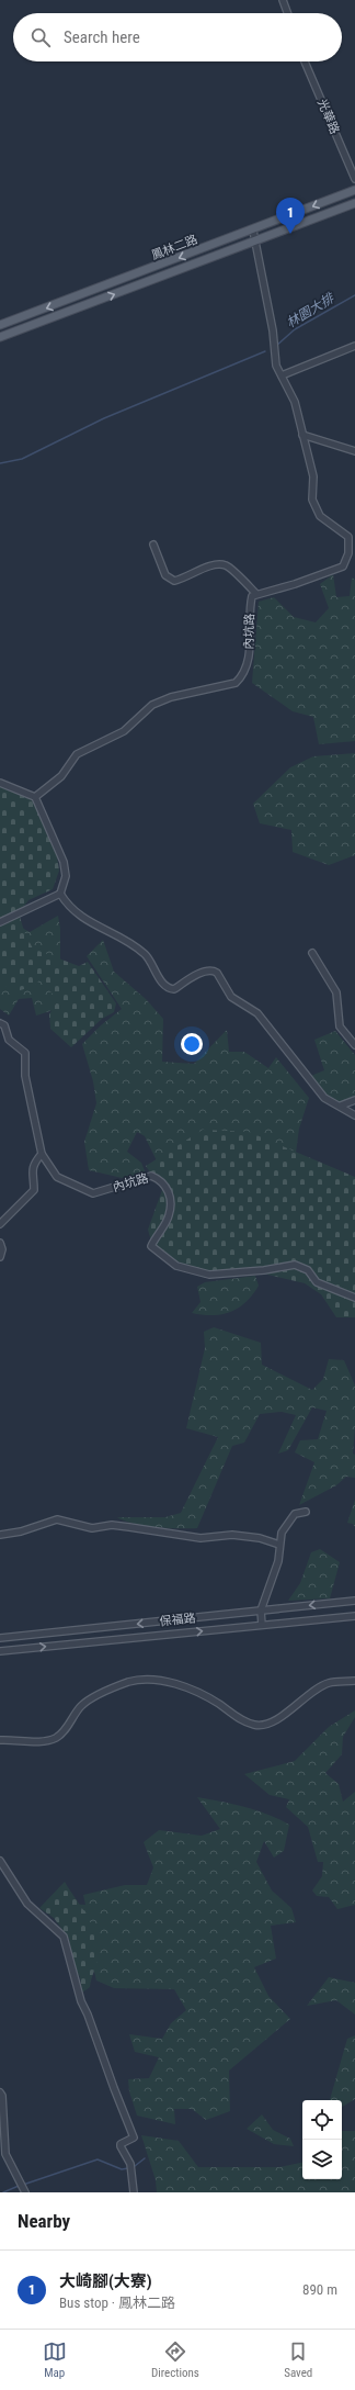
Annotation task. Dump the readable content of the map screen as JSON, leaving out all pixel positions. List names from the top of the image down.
{
  "streets": {
    "main road": ["鳳林二路"],
    "street": ["光華路", "內坑路", "保福路"]
  },
  "water": ["林園大排"],
  "page": {
    "search": "Search here",
    "pins": "1",
    "heading": "Nearby",
    "list": [
      {
        "mark": "1",
        "name": "大崎腳(大寮)",
        "note": "Bus stop · 鳳林二路",
        "value": "890 m"
      }
    ],
    "nav": ["Map", "Directions", "Saved"]
  }
}
